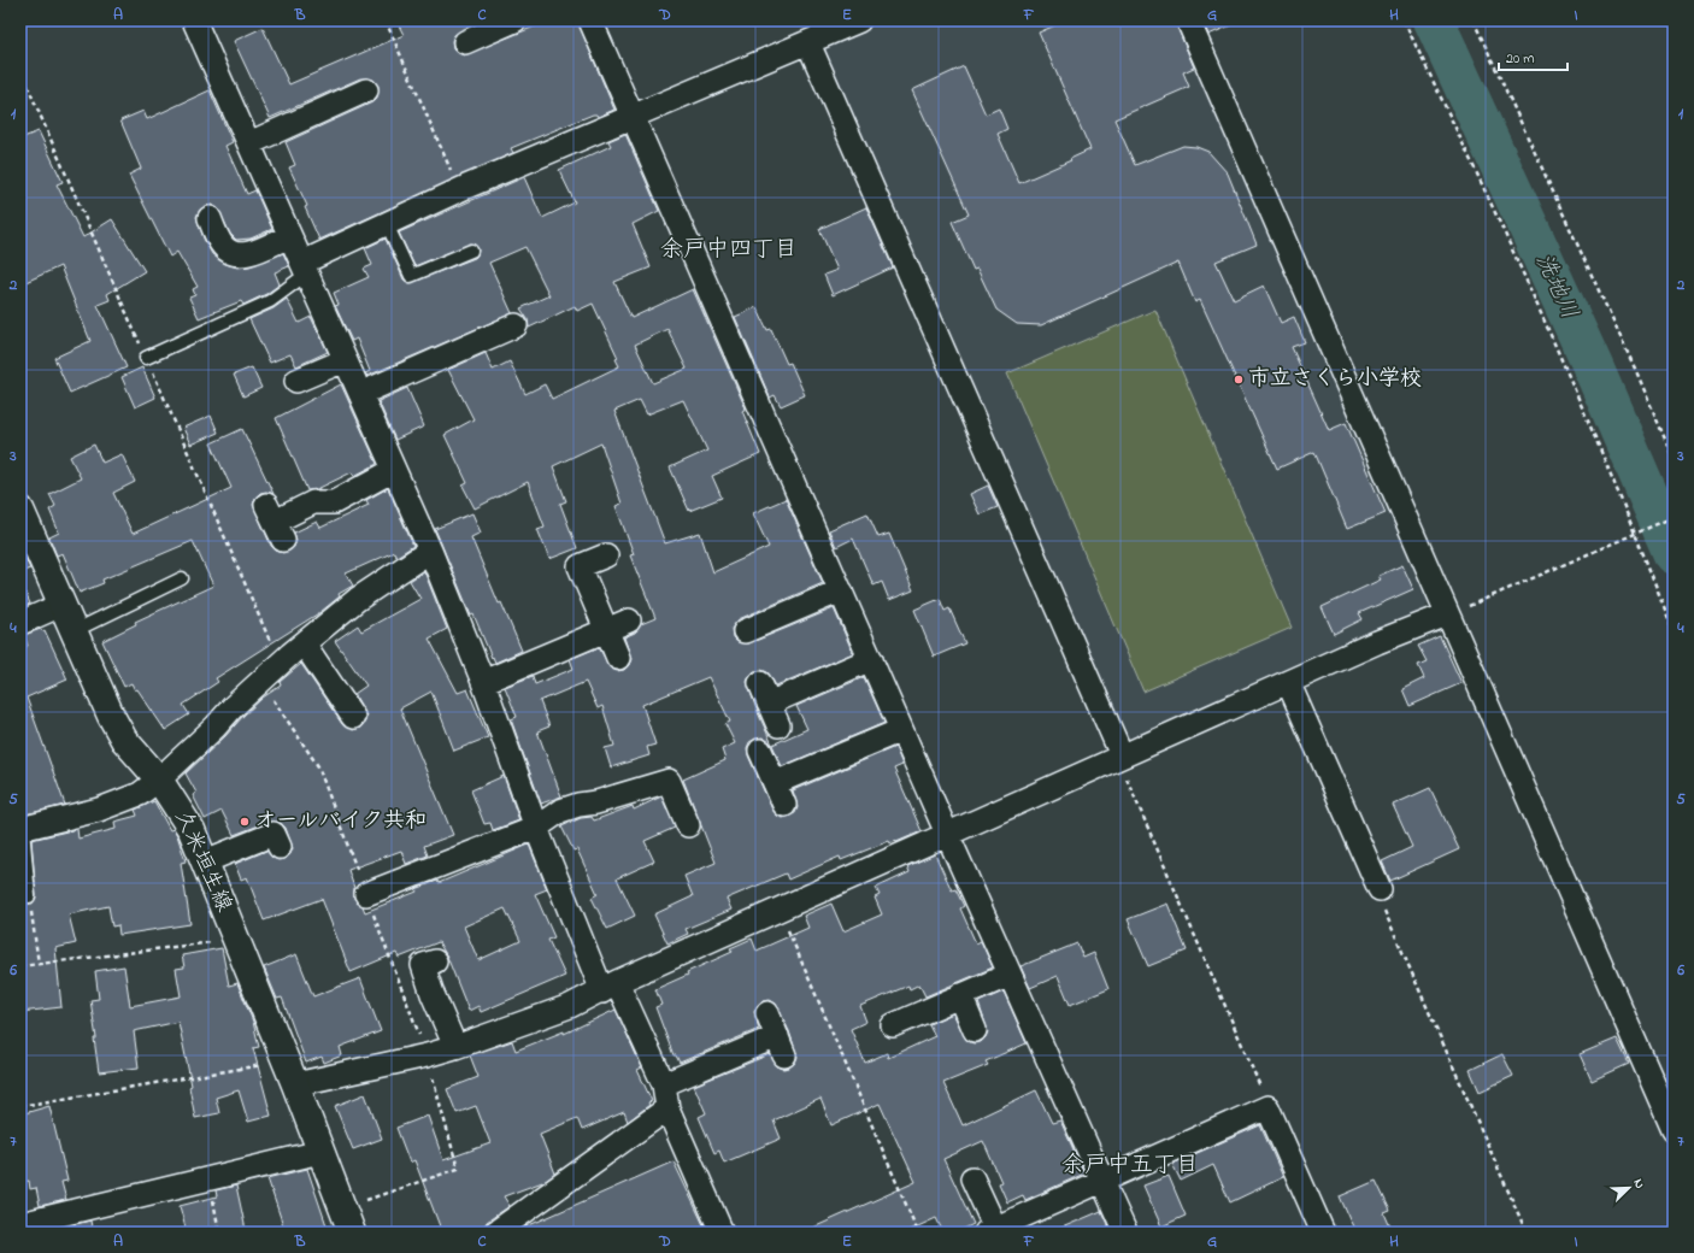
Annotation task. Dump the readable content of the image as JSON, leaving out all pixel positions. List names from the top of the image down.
{
  "streets": {
    "main road": ["久米垣生線"]
  },
  "districts": ["余戸中四丁目", "余戸中五丁目"],
  "water": ["洗地川"],
  "places": ["市立さくら小学校", "オールバイク共和"],
  "scale_bar": "20 m",
  "north": "top right",
  "grid": {
    "columns": [
      "A",
      "B",
      "C",
      "D",
      "E",
      "F",
      "G",
      "H",
      "I"
    ],
    "rows": [
      "1",
      "2",
      "3",
      "4",
      "5",
      "6",
      "7"
    ]
  }
}
